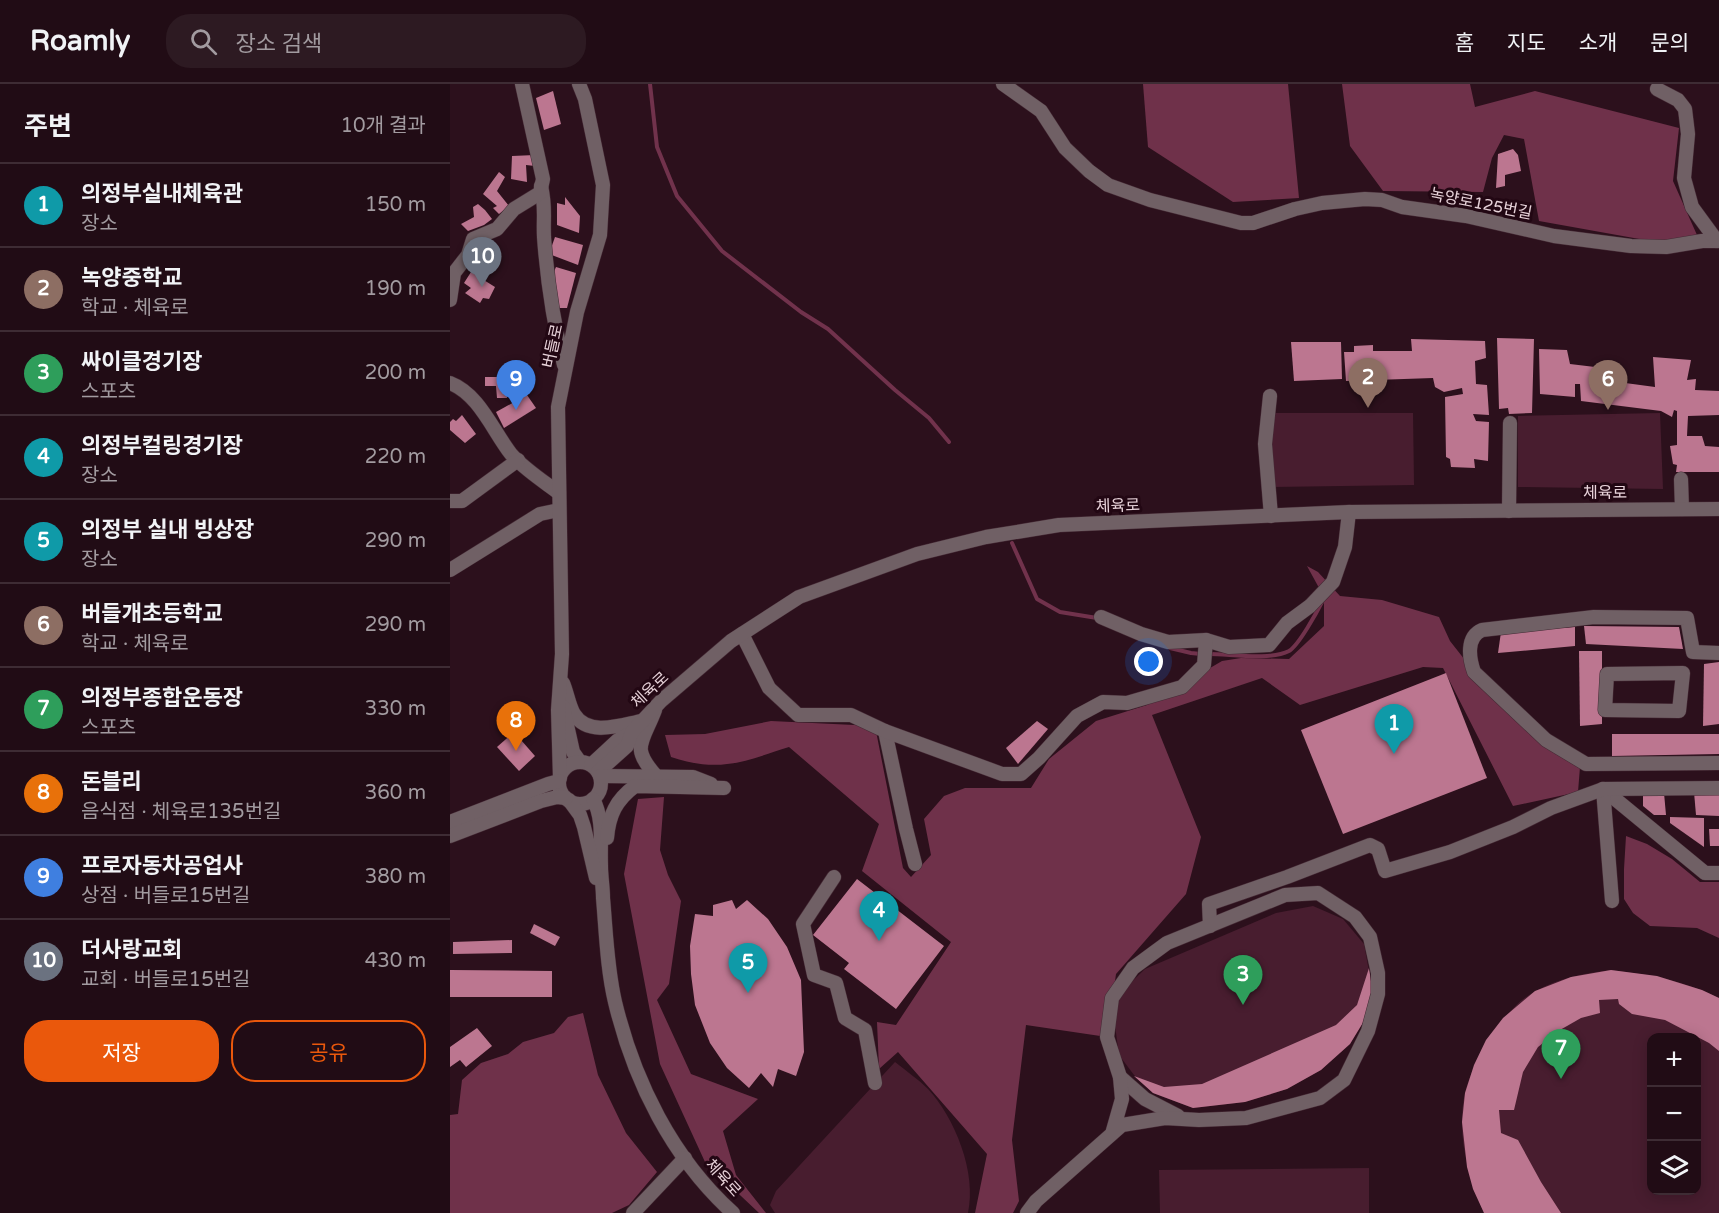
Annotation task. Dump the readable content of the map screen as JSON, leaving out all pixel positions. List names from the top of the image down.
{
  "streets": {
    "street": ["녹양로125번길", "버들로", "체육로"]
  },
  "crossings": [
    ["버들로", "체육로"]
  ],
  "page": {
    "header": "Roamly",
    "search": "장소 검색",
    "nav": [
      "홈",
      "지도",
      "소개",
      "문의"
    ],
    "heading": ["주변", "10개 결과"],
    "list": [
      {
        "mark": "1",
        "name": "의정부실내체육관",
        "note": "장소",
        "value": "150 m"
      },
      {
        "mark": "2",
        "name": "녹양중학교",
        "note": "학교 · 체육로",
        "value": "190 m"
      },
      {
        "mark": "3",
        "name": "싸이클경기장",
        "note": "스포츠",
        "value": "200 m"
      },
      {
        "mark": "4",
        "name": "의정부컬링경기장",
        "note": "장소",
        "value": "220 m"
      },
      {
        "mark": "5",
        "name": "의정부 실내 빙상장",
        "note": "장소",
        "value": "290 m"
      },
      {
        "mark": "6",
        "name": "버들개초등학교",
        "note": "학교 · 체육로",
        "value": "290 m"
      },
      {
        "mark": "7",
        "name": "의정부종합운동장",
        "note": "스포츠",
        "value": "330 m"
      },
      {
        "mark": "8",
        "name": "돈블리",
        "note": "음식점 · 체육로135번길",
        "value": "360 m"
      },
      {
        "mark": "9",
        "name": "프로자동차공업사",
        "note": "상점 · 버들로15번길",
        "value": "380 m"
      },
      {
        "mark": "10",
        "name": "더사랑교회",
        "note": "교회 · 버들로15번길",
        "value": "430 m"
      }
    ],
    "pins": [
      "10",
      "2",
      "6",
      "9",
      "8",
      "1",
      "4",
      "5",
      "3",
      "7"
    ],
    "buttons": ["저장", "공유"],
    "map_buttons": ["+", "−"]
  }
}
